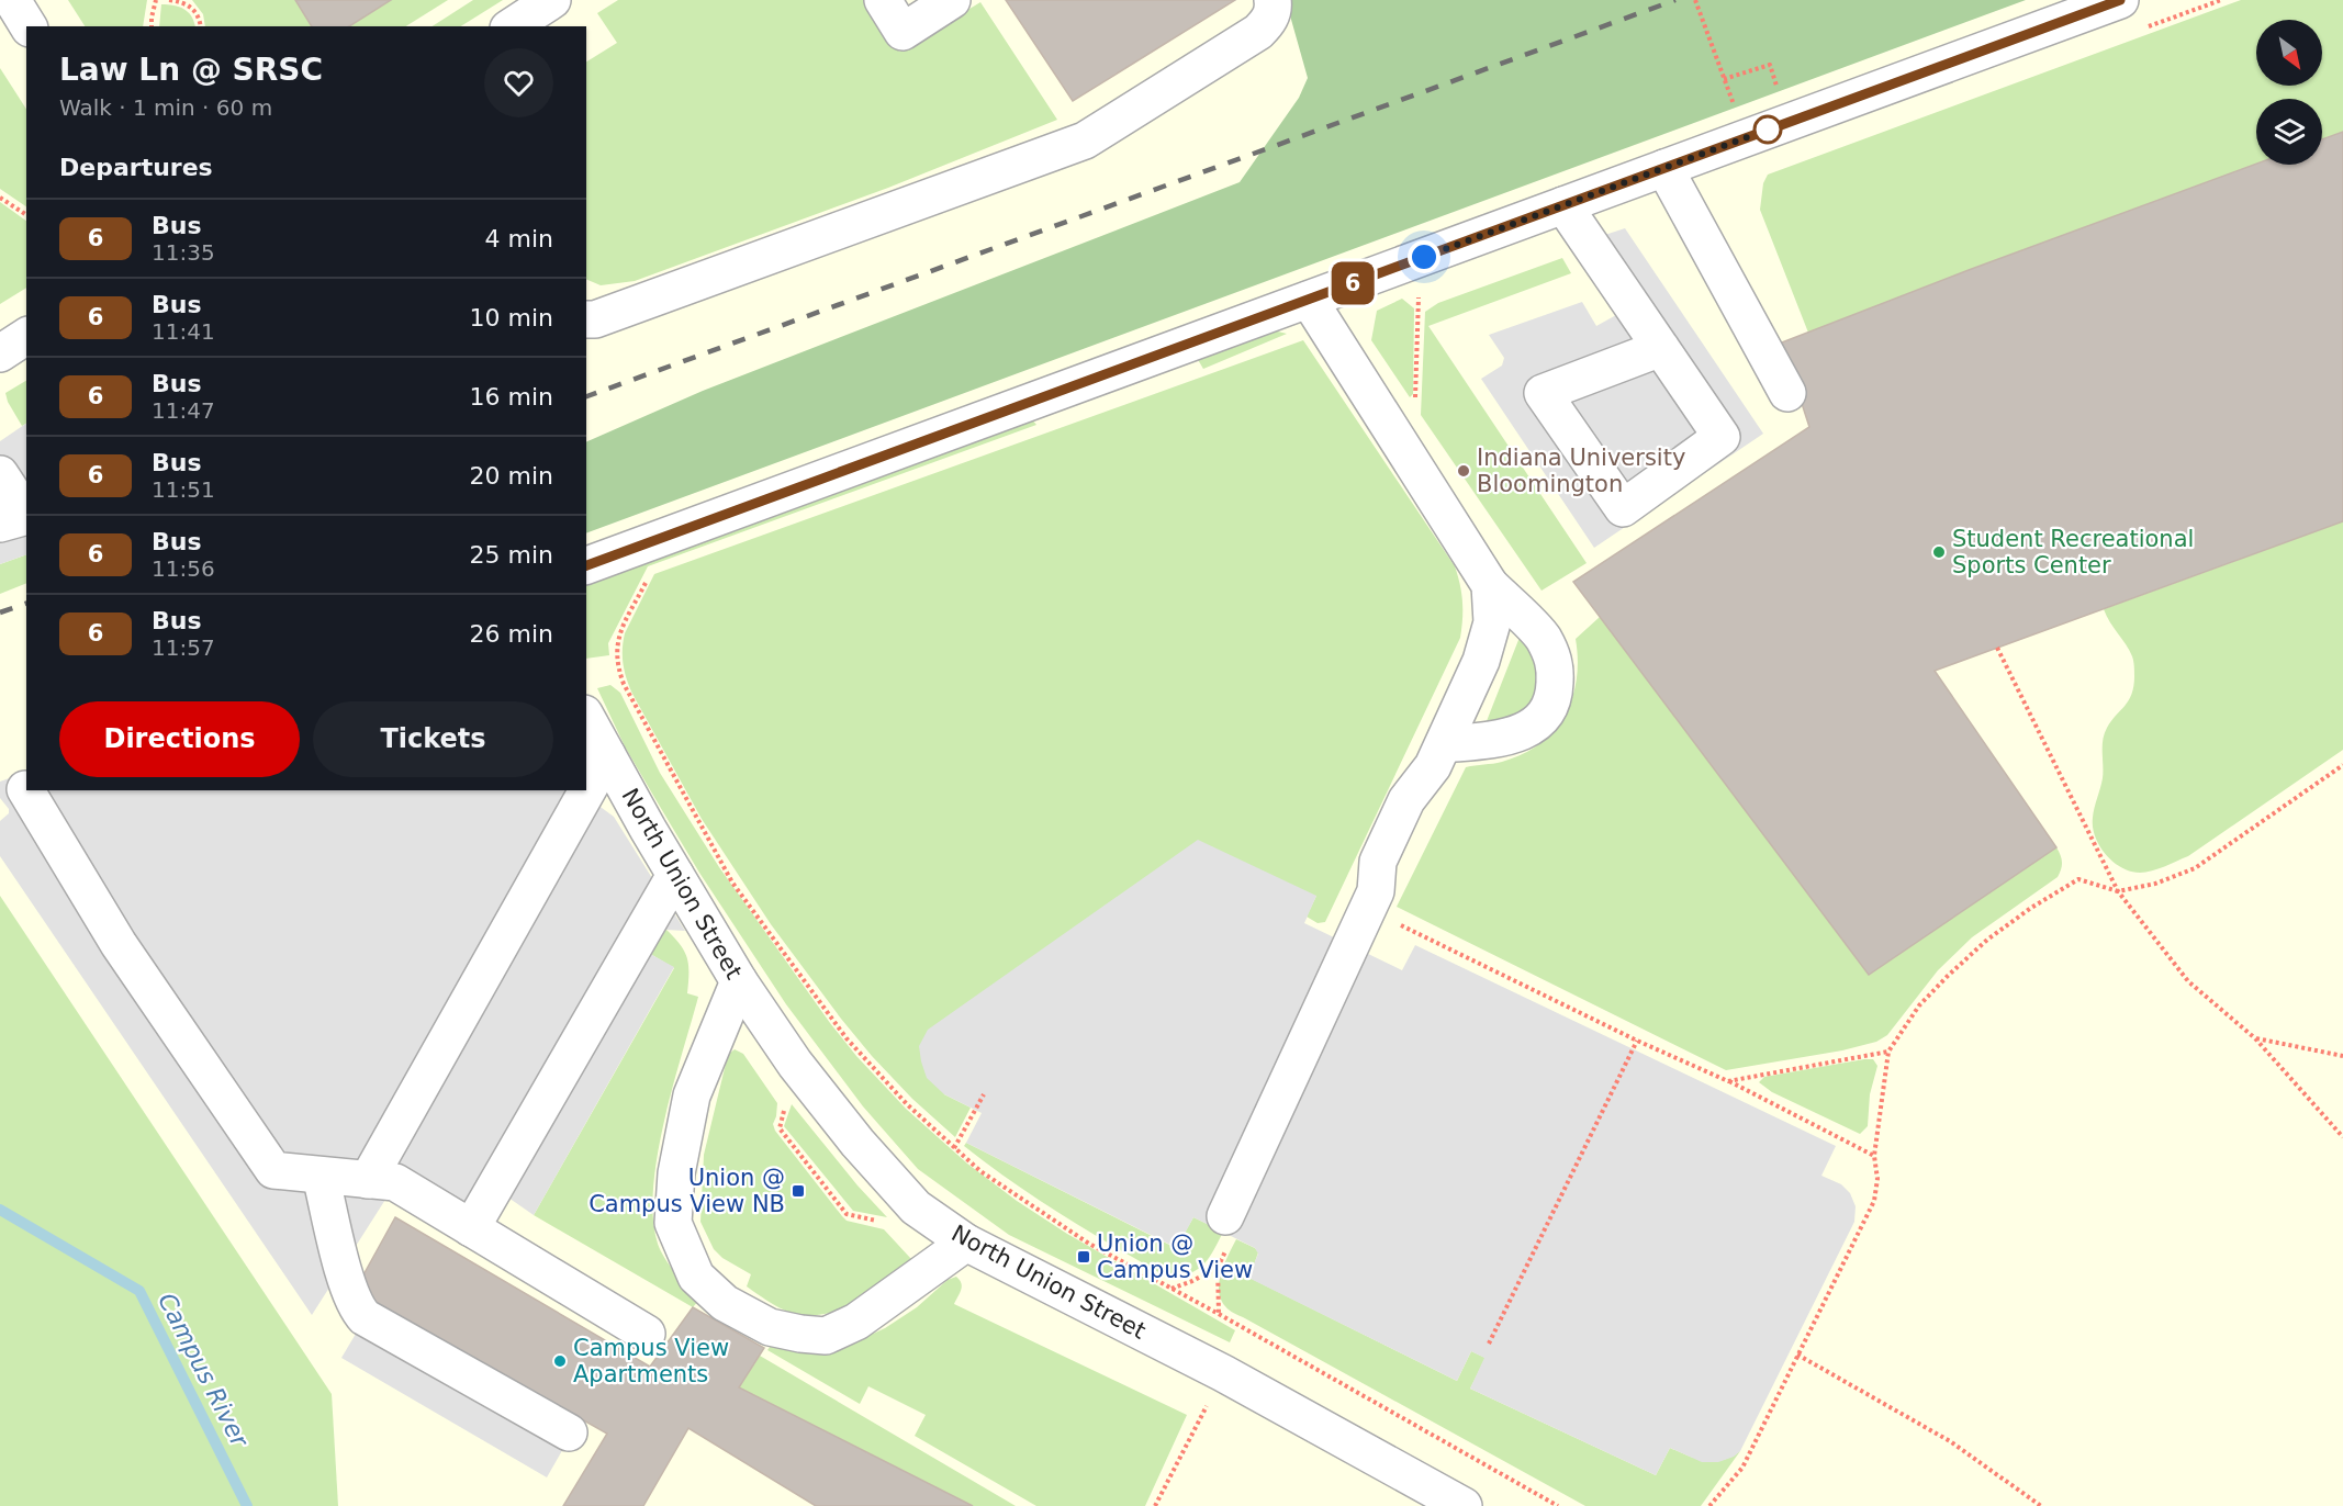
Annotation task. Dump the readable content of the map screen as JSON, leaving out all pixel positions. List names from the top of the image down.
{
  "streets": {
    "street": ["North Union Street"]
  },
  "water": ["Campus River"],
  "places": {
    "other": ["Indiana University Bloomington", "Student Recreational Sports Center", "Campus View Apartments"],
    "transit": ["Union @ Campus View NB", "Union @ Campus View"]
  },
  "lines": ["bus line 6"],
  "north": "bottom right",
  "page": {
    "on_map": "6",
    "heading": [
      ["Law Ln @ SRSC", "Walk · 1 min · 60 m"],
      "Departures"
    ],
    "list": [
      {
        "mark": "6",
        "name": "Bus",
        "note": "11:35",
        "value": "4 min"
      },
      {
        "mark": "6",
        "name": "Bus",
        "note": "11:41",
        "value": "10 min"
      },
      {
        "mark": "6",
        "name": "Bus",
        "note": "11:47",
        "value": "16 min"
      },
      {
        "mark": "6",
        "name": "Bus",
        "note": "11:51",
        "value": "20 min"
      },
      {
        "mark": "6",
        "name": "Bus",
        "note": "11:56",
        "value": "25 min"
      },
      {
        "mark": "6",
        "name": "Bus",
        "note": "11:57",
        "value": "26 min"
      }
    ],
    "buttons": ["Directions", "Tickets"]
  }
}
